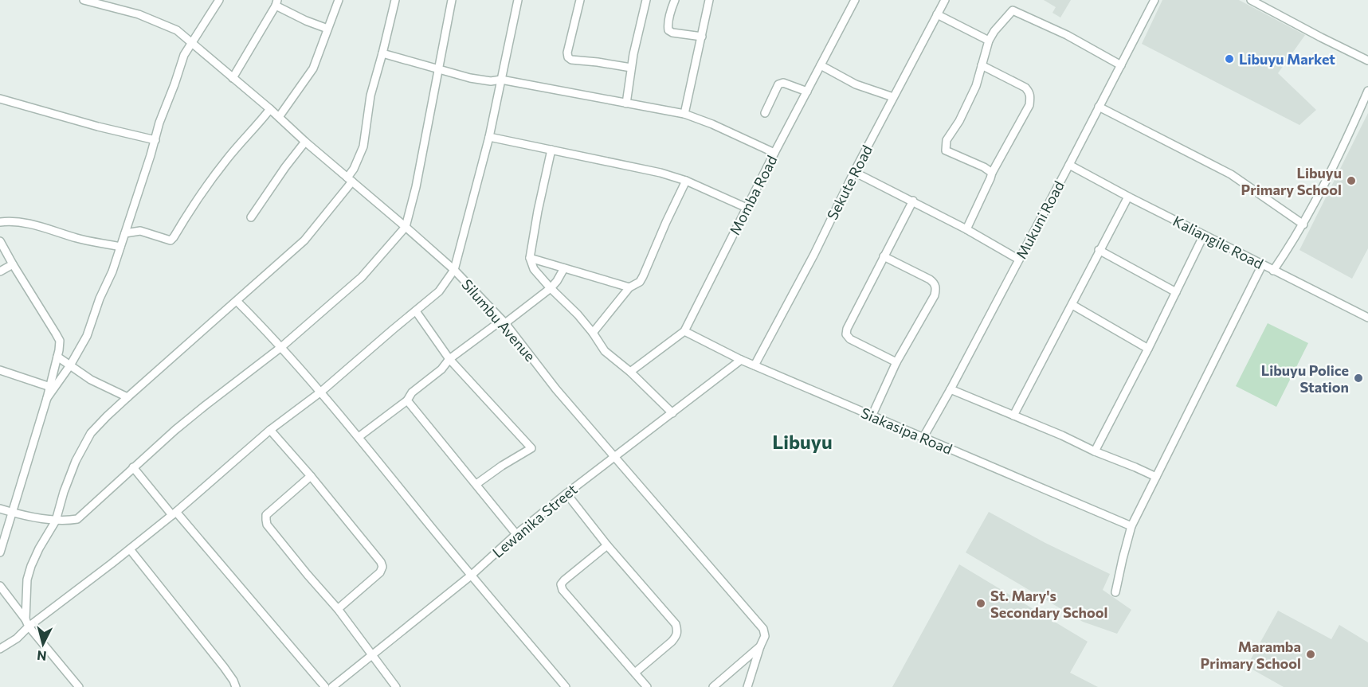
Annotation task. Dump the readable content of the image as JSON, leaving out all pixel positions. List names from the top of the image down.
{
  "streets": {
    "street": [
      "Sekute Road",
      "Momba Road",
      "Mukuni Road",
      "Kaliangile Road",
      "Silumbu Avenue",
      "Siakasipa Road",
      "Lewanika Street"
    ]
  },
  "crossings": [
    ["Sekute Road", "Siakasipa Road"],
    ["Momba Road", "Siakasipa Road"],
    ["Mukuni Road", "Kaliangile Road"],
    ["Mukuni Road", "Siakasipa Road"],
    ["Silumbu Avenue", "Lewanika Street"],
    ["Siakasipa Road", "Lewanika Street"]
  ],
  "districts": ["Libuyu"],
  "places": [
    "Libuyu Market",
    "Libuyu Primary School",
    "Libuyu Police Station",
    "St. Mary's Secondary School",
    "Maramba Primary School"
  ],
  "north": "bottom"
}
